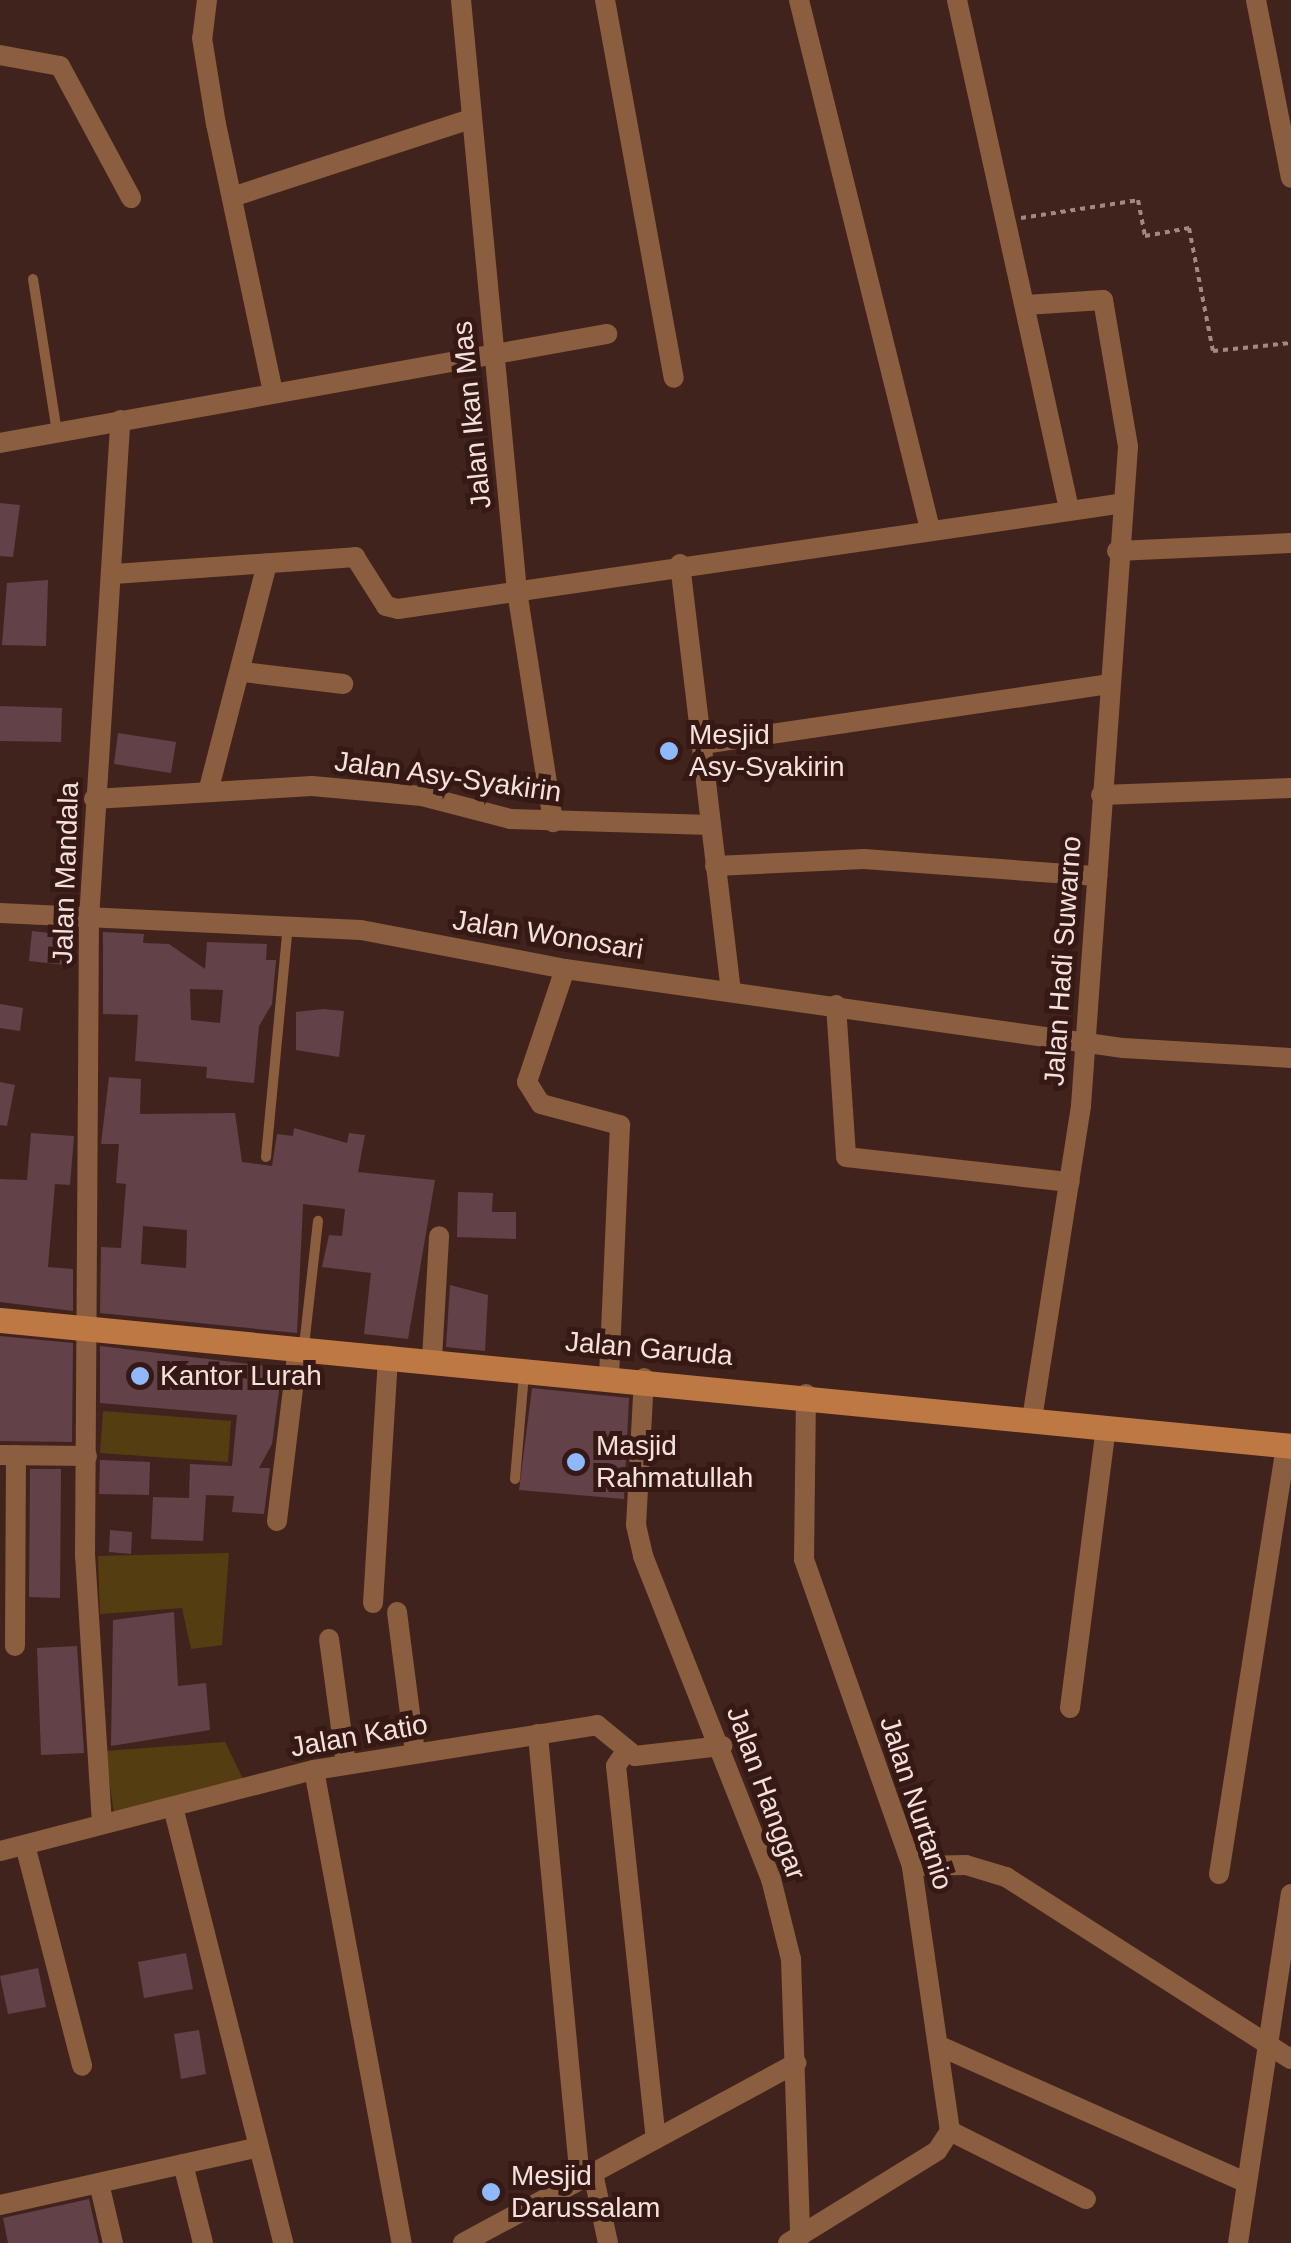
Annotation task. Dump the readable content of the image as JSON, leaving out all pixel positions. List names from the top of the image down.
{
  "streets": {
    "street": [
      "Jalan Ikan Mas",
      "Jalan Asy-Syakirin",
      "Jalan Mandala",
      "Jalan Wonosari",
      "Jalan Hadi Suwarno",
      "Jalan Garuda",
      "Jalan Katio",
      "Jalan Hanggar",
      "Jalan Nurtanio"
    ]
  },
  "crossings": [
    ["Jalan Ikan Mas", "Jalan Asy-Syakirin"],
    ["Jalan Asy-Syakirin", "Jalan Mandala"],
    ["Jalan Mandala", "Jalan Wonosari"],
    ["Jalan Mandala", "Jalan Garuda"],
    ["Jalan Mandala", "Jalan Katio"],
    ["Jalan Wonosari", "Jalan Hadi Suwarno"],
    ["Jalan Hadi Suwarno", "Jalan Garuda"],
    ["Jalan Garuda", "Jalan Hanggar"],
    ["Jalan Garuda", "Jalan Nurtanio"],
    ["Jalan Katio", "Jalan Hanggar"]
  ],
  "places": [
    "Mesjid Asy-Syakirin",
    "Kantor Lurah",
    "Masjid Rahmatullah",
    "Mesjid Darussalam"
  ]
}
